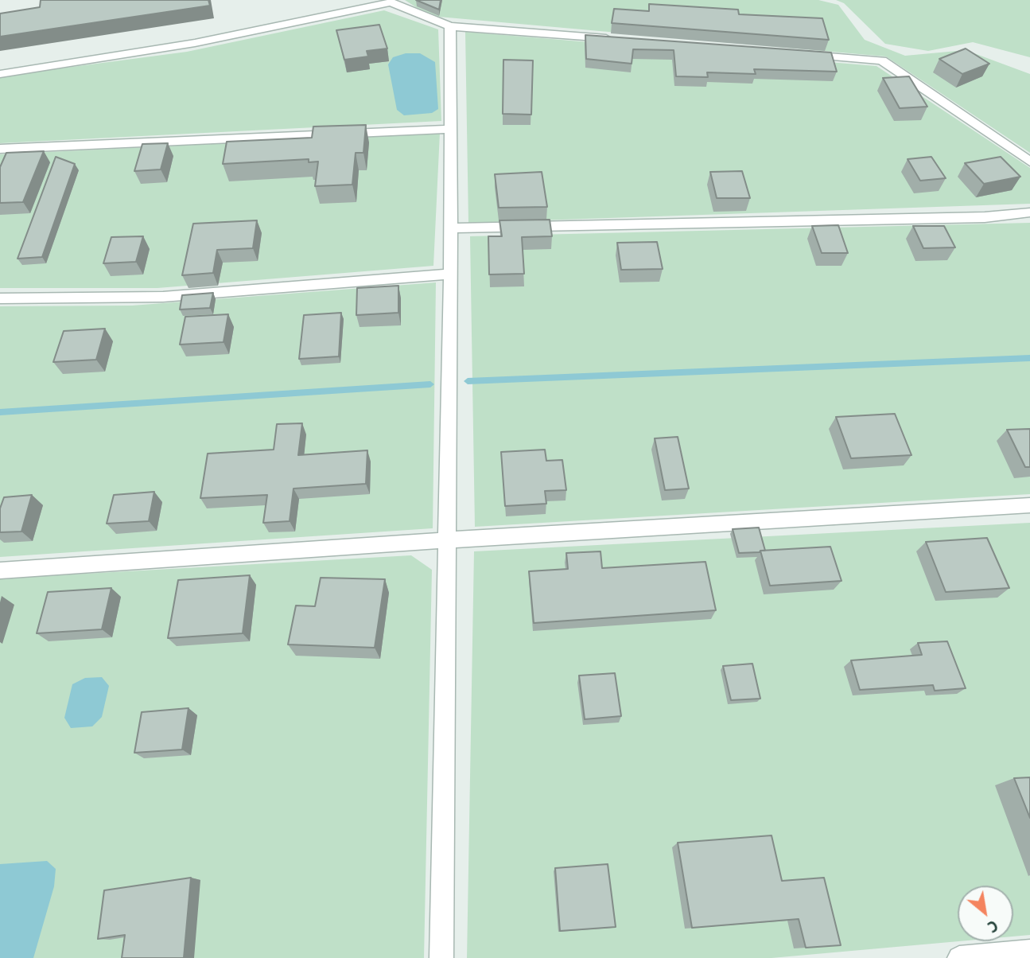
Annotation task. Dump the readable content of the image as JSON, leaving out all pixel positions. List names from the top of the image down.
{
  "north": "bottom right"
}
